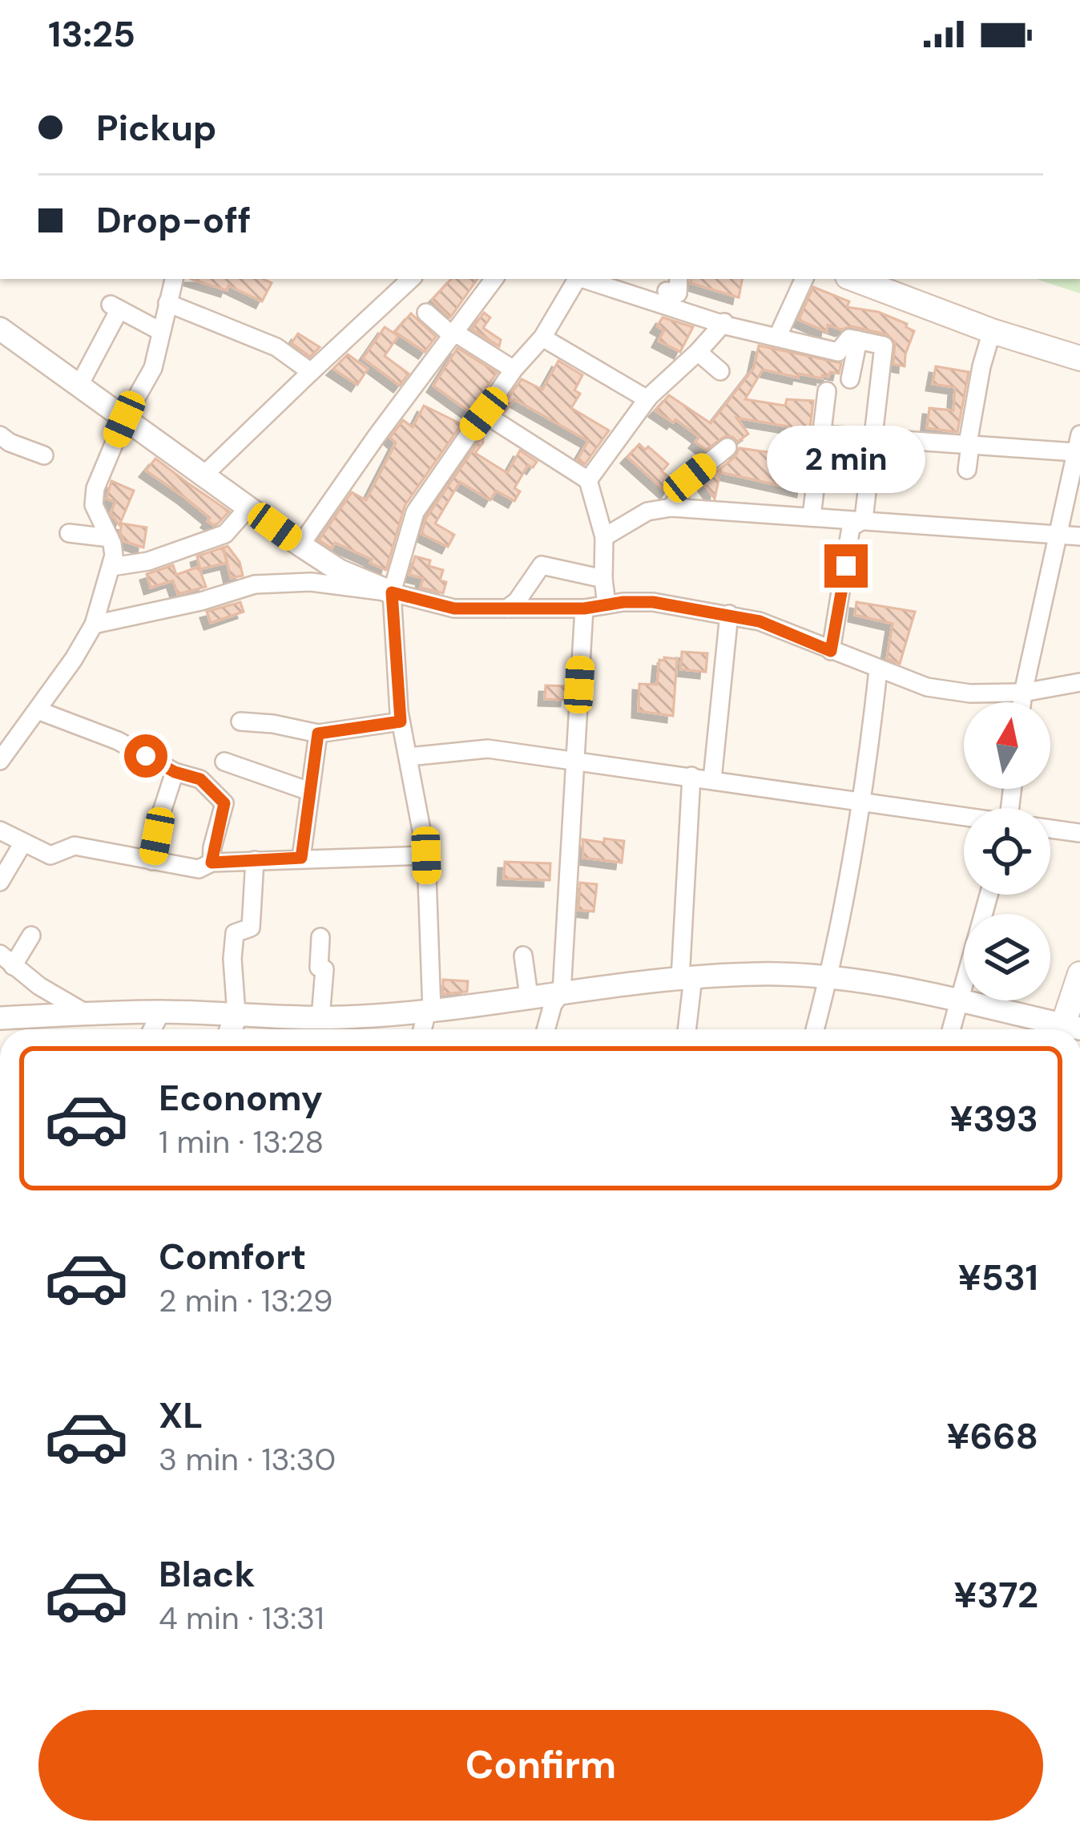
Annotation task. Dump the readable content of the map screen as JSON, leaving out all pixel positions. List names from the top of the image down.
{
  "north": "top",
  "page": {
    "status": "13:25",
    "banner": ["Pickup", "Drop-off"],
    "bubble": "2 min",
    "list": [
      {
        "name": "Economy",
        "note": "1 min · 13:28",
        "value": "¥393"
      },
      {
        "name": "Comfort",
        "note": "2 min · 13:29",
        "value": "¥531"
      },
      {
        "name": "XL",
        "note": "3 min · 13:30",
        "value": "¥668"
      },
      {
        "name": "Black",
        "note": "4 min · 13:31",
        "value": "¥372"
      }
    ],
    "buttons": "Confirm"
  }
}
